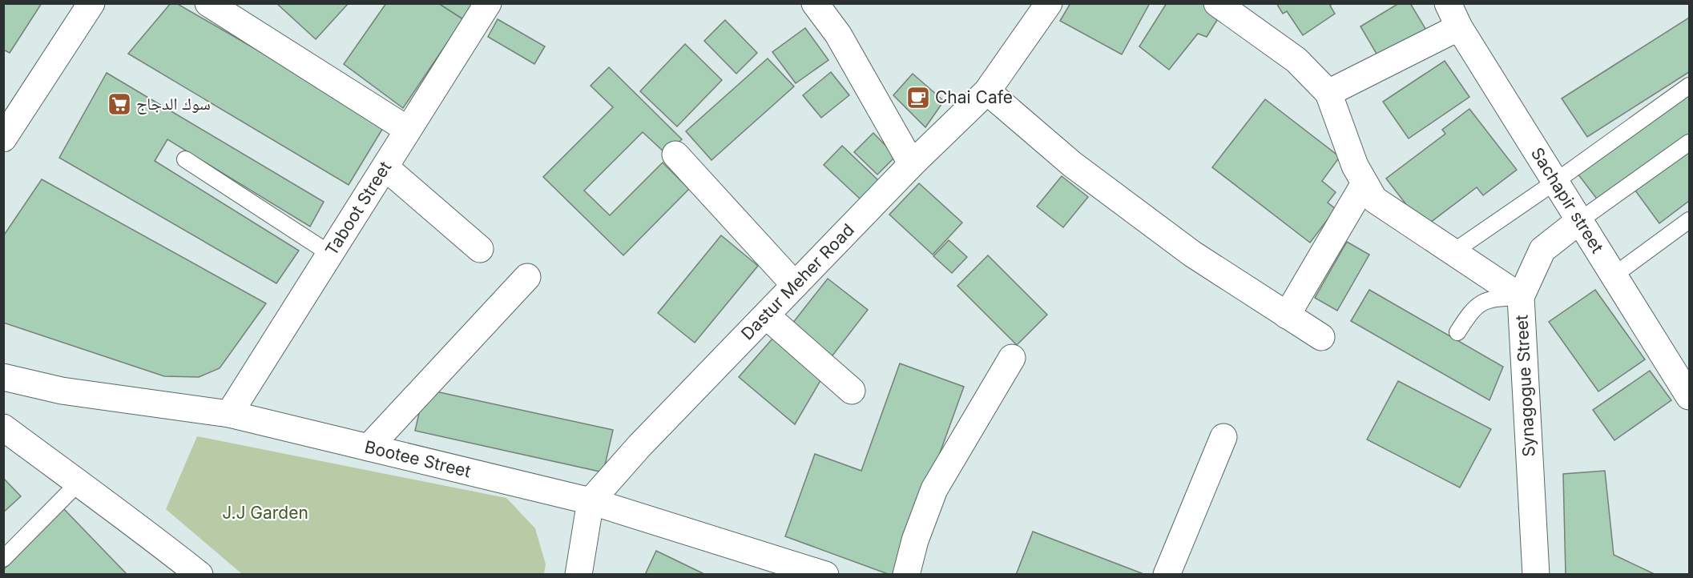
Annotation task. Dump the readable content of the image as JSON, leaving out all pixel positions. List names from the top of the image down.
{
  "streets": {
    "street": [
      "Sachapir street",
      "Taboot Street",
      "Dastur Meher Road",
      "Synagogue Street",
      "Bootee Street"
    ]
  },
  "crossings": [
    ["Sachapir street", "Synagogue Street"],
    ["Taboot Street", "Bootee Street"],
    ["Dastur Meher Road", "Bootee Street"]
  ],
  "parks": ["J.J Garden"],
  "places": {
    "cafe": ["Chai Cafe"],
    "supermarket": ["سوك الدجاج"]
  }
}
